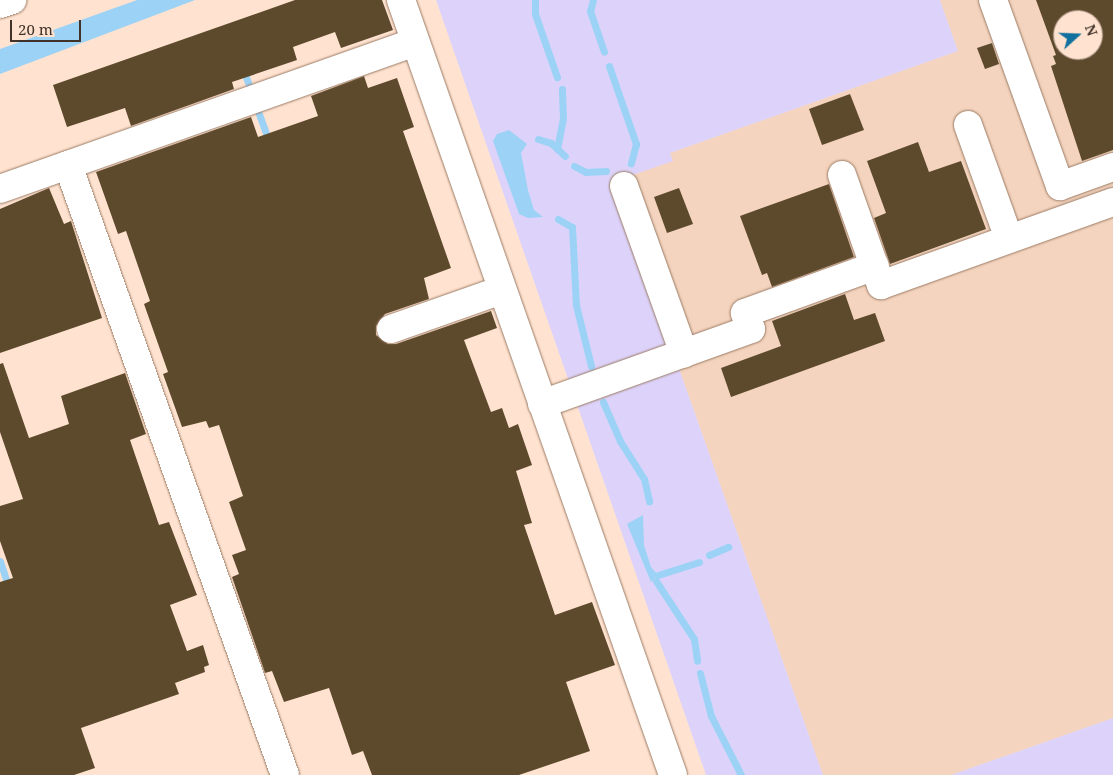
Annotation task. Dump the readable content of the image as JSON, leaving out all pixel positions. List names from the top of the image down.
{
  "scale_bar": "20 m",
  "north": "right"
}
